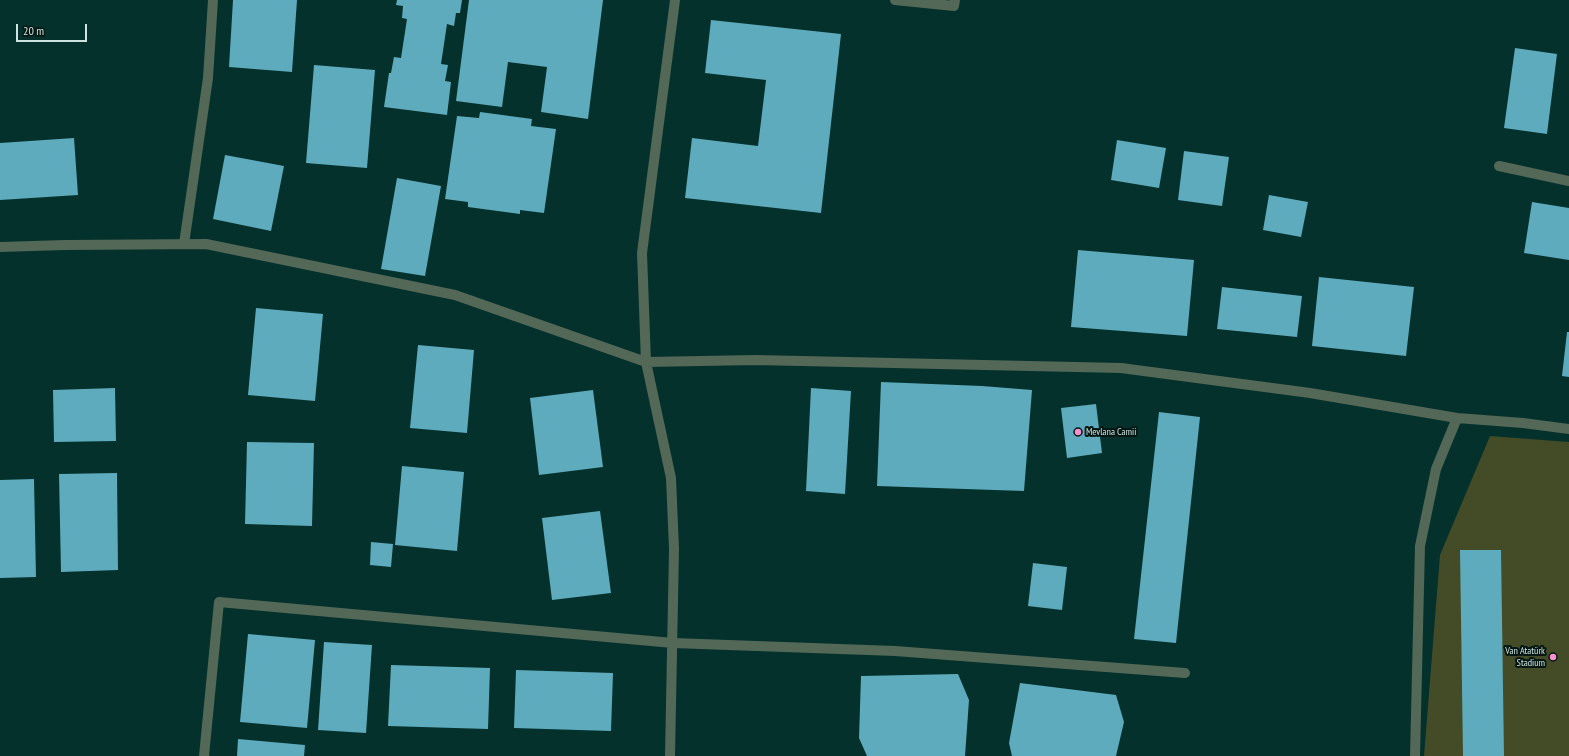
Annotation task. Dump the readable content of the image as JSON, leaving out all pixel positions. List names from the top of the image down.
{
  "places": ["Mevlana Camii", "Van Atatürk Stadium"],
  "scale_bar": "20 m"
}
